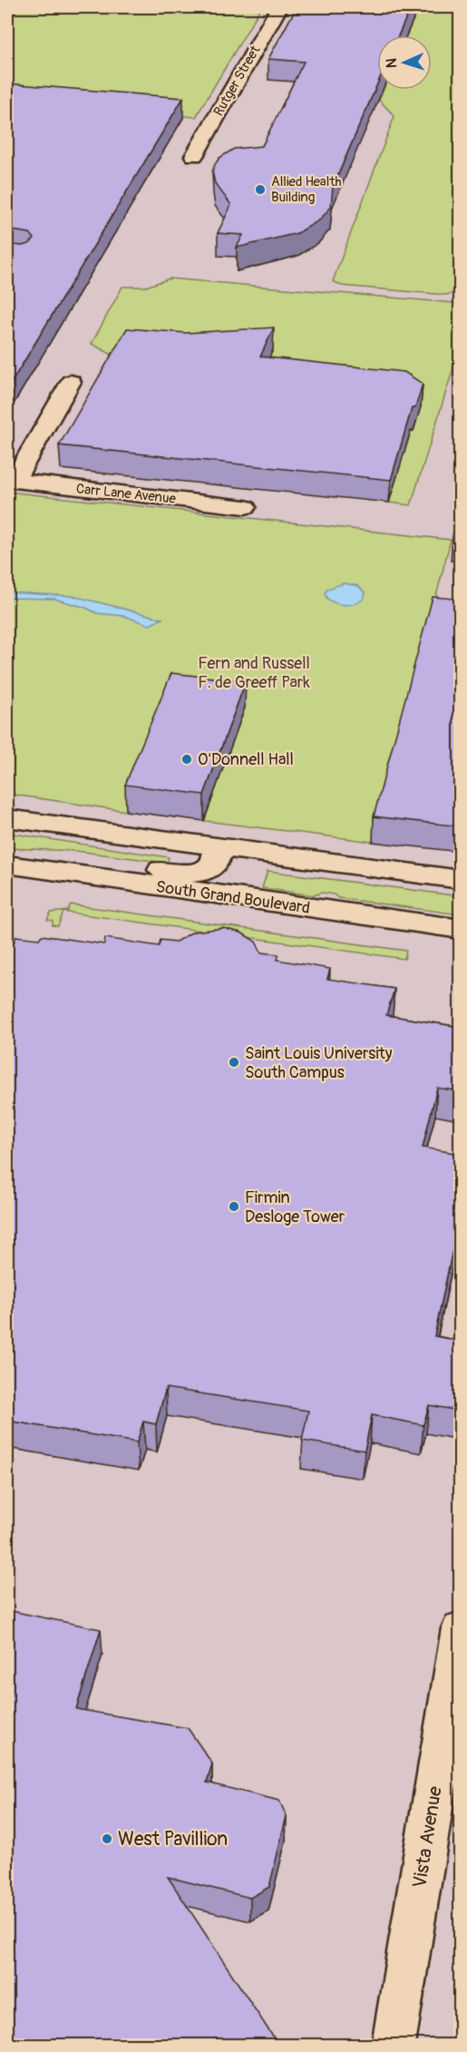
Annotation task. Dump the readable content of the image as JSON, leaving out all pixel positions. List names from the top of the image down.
{
  "streets": {
    "street": [
      "Rutger Street",
      "Carr Lane Avenue",
      "South Grand Boulevard",
      "Vista Avenue"
    ]
  },
  "parks": ["Fern and Russell F. de Greeff Park"],
  "places": [
    "Allied Health Building",
    "O'Donnell Hall",
    "Saint Louis University South Campus",
    "Firmin Desloge Tower",
    "West Pavillion"
  ],
  "north": "left"
}
